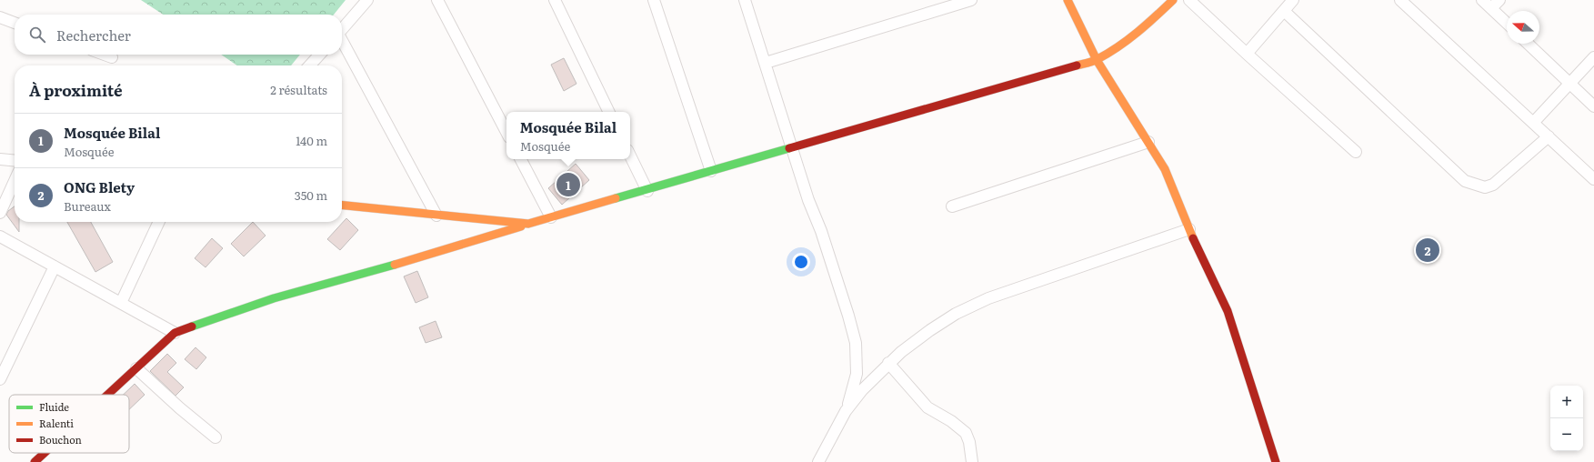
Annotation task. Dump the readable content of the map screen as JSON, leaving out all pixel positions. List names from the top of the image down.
{
  "legend": ["Fluide", "Ralenti", "Bouchon"],
  "north": "left",
  "page": {
    "search": "Rechercher",
    "heading": ["À proximité", "2 résultats"],
    "popup": ["Mosquée Bilal", "Mosquée"],
    "list": [
      {
        "mark": "1",
        "name": "Mosquée Bilal",
        "note": "Mosquée",
        "value": "140 m"
      },
      {
        "mark": "2",
        "name": "ONG Blety",
        "note": "Bureaux",
        "value": "350 m"
      }
    ],
    "pins": ["1", "2"],
    "map_buttons": ["+", "−"]
  }
}
